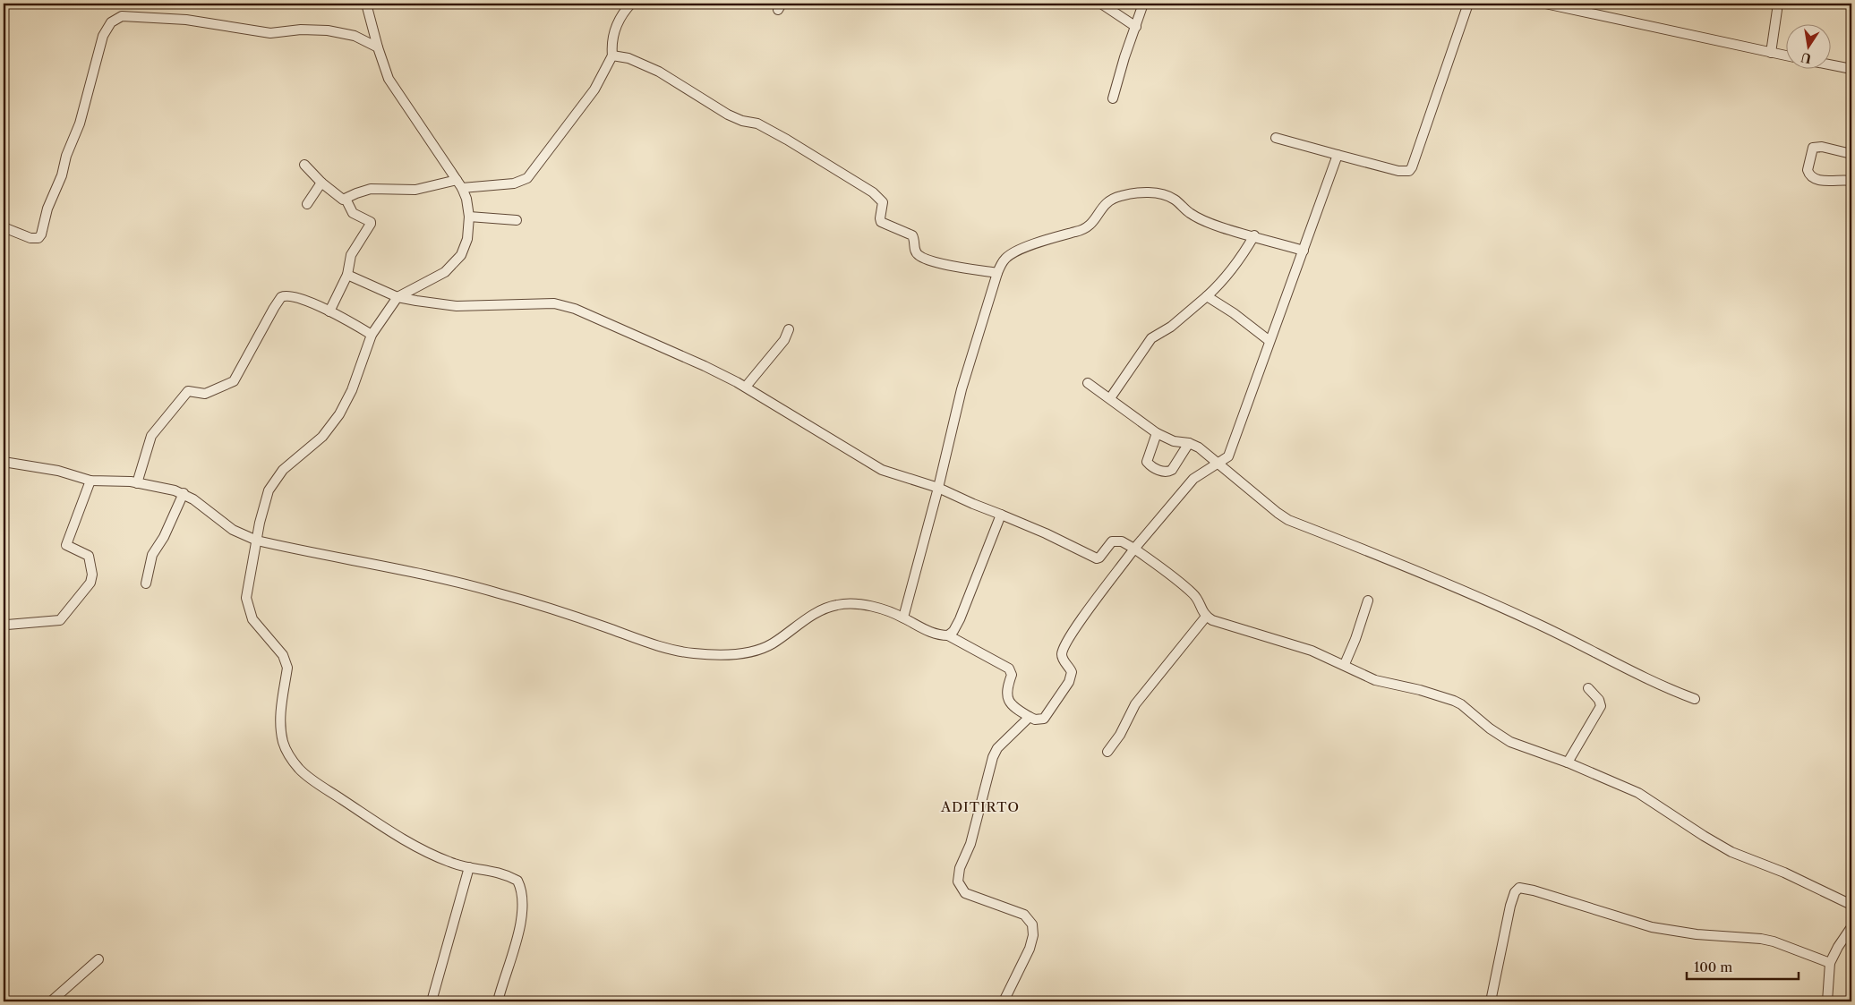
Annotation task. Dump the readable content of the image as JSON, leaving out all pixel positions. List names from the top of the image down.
{
  "districts": ["ADITIRTO"],
  "scale_bar": "100 m",
  "north": "bottom"
}
